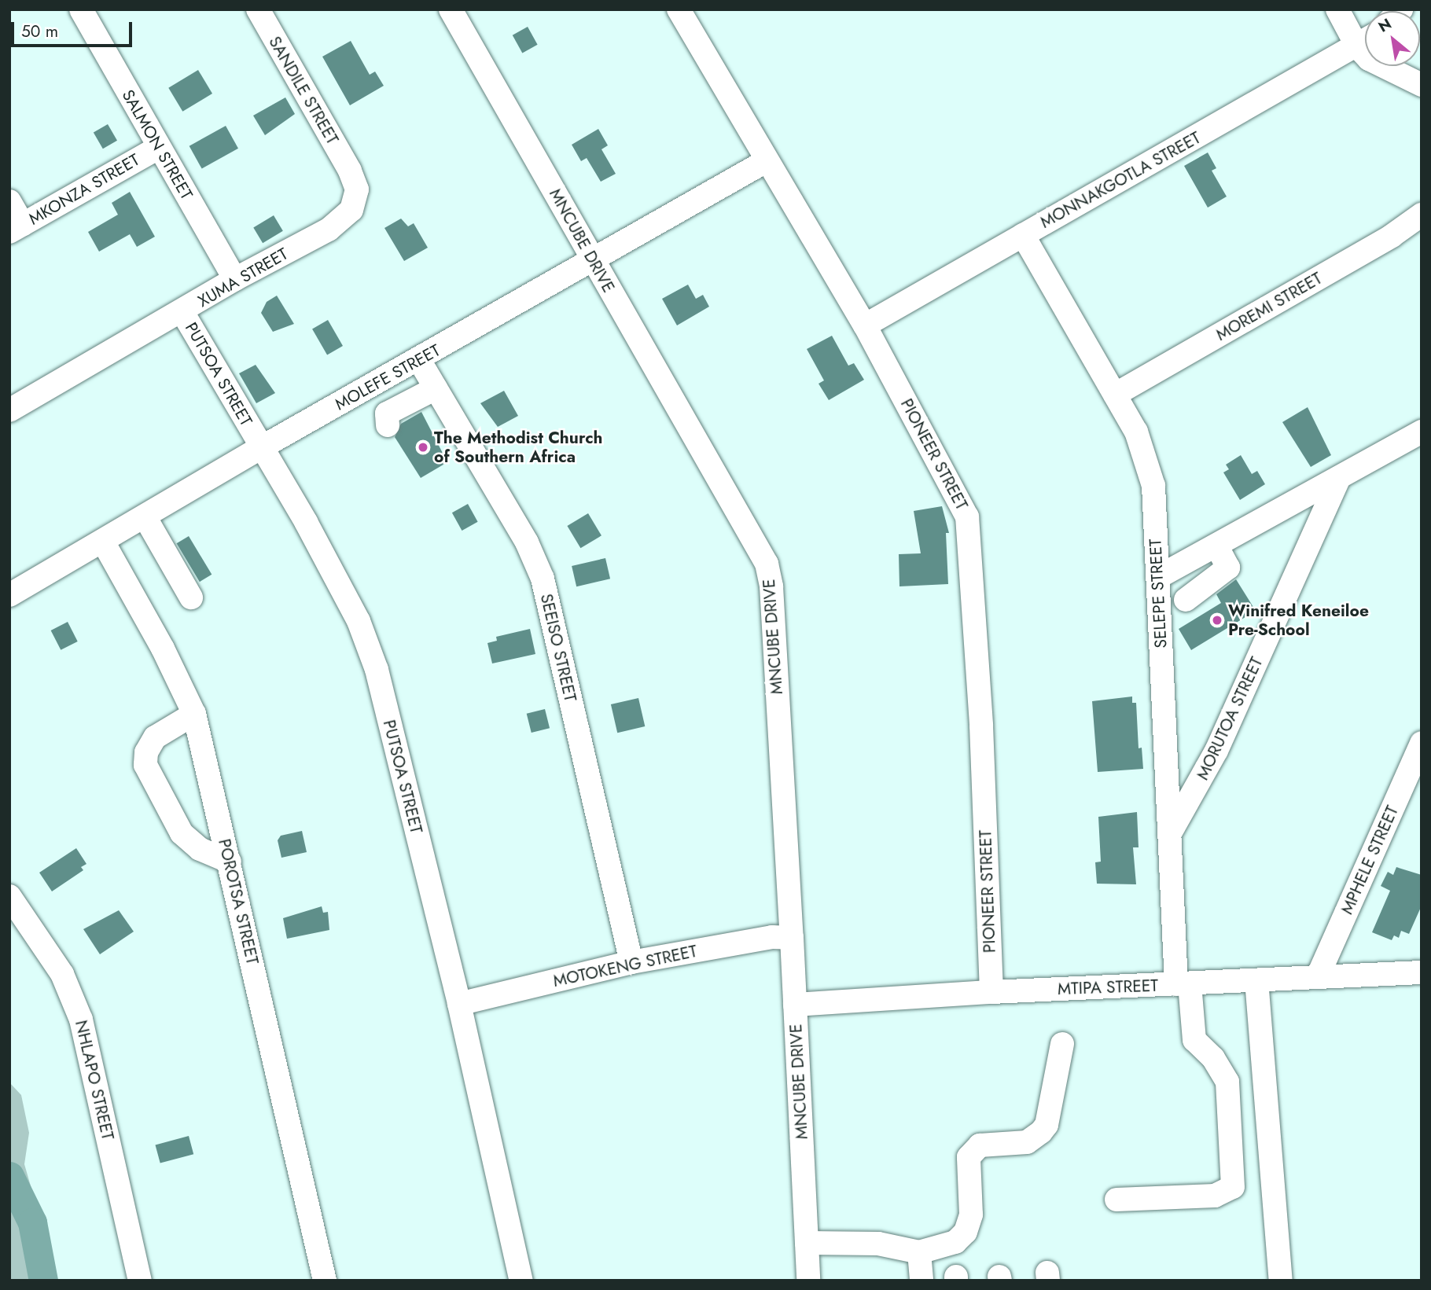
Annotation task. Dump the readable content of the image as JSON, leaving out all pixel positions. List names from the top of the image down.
{
  "streets": {
    "street": [
      "SANDILE STREET",
      "SALMON STREET",
      "MONNAKGOTLA STREET",
      "MKONZA STREET",
      "MNCUBE DRIVE",
      "XUMA STREET",
      "MOREMI STREET",
      "PUTSOA STREET",
      "MOLEFE STREET",
      "PIONEER STREET",
      "SELEPE STREET",
      "SEEISO STREET",
      "MORUTOA STREET",
      "MPHELE STREET",
      "POROTSA STREET",
      "MOTOKENG STREET",
      "MTIPA STREET",
      "NHLAPO STREET"
    ]
  },
  "crossings": [
    ["SANDILE STREET", "XUMA STREET"],
    ["SALMON STREET", "MKONZA STREET"],
    ["SALMON STREET", "XUMA STREET"],
    ["MONNAKGOTLA STREET", "PIONEER STREET"],
    ["MONNAKGOTLA STREET", "SELEPE STREET"],
    ["MNCUBE DRIVE", "MOLEFE STREET"],
    ["MNCUBE DRIVE", "MOTOKENG STREET"],
    ["MNCUBE DRIVE", "MTIPA STREET"],
    ["XUMA STREET", "PUTSOA STREET"],
    ["MOREMI STREET", "SELEPE STREET"],
    ["PUTSOA STREET", "MOLEFE STREET"],
    ["PUTSOA STREET", "MOTOKENG STREET"],
    ["MOLEFE STREET", "PIONEER STREET"],
    ["MOLEFE STREET", "SEEISO STREET"],
    ["MOLEFE STREET", "POROTSA STREET"],
    ["PIONEER STREET", "MTIPA STREET"],
    ["SELEPE STREET", "MORUTOA STREET"],
    ["SELEPE STREET", "MTIPA STREET"],
    ["SEEISO STREET", "MOTOKENG STREET"],
    ["MPHELE STREET", "MTIPA STREET"]
  ],
  "places": ["The Methodist Church of Southern Africa", "Winifred Keneiloe Pre-School"],
  "scale_bar": "50 m",
  "north": "top left"
}
